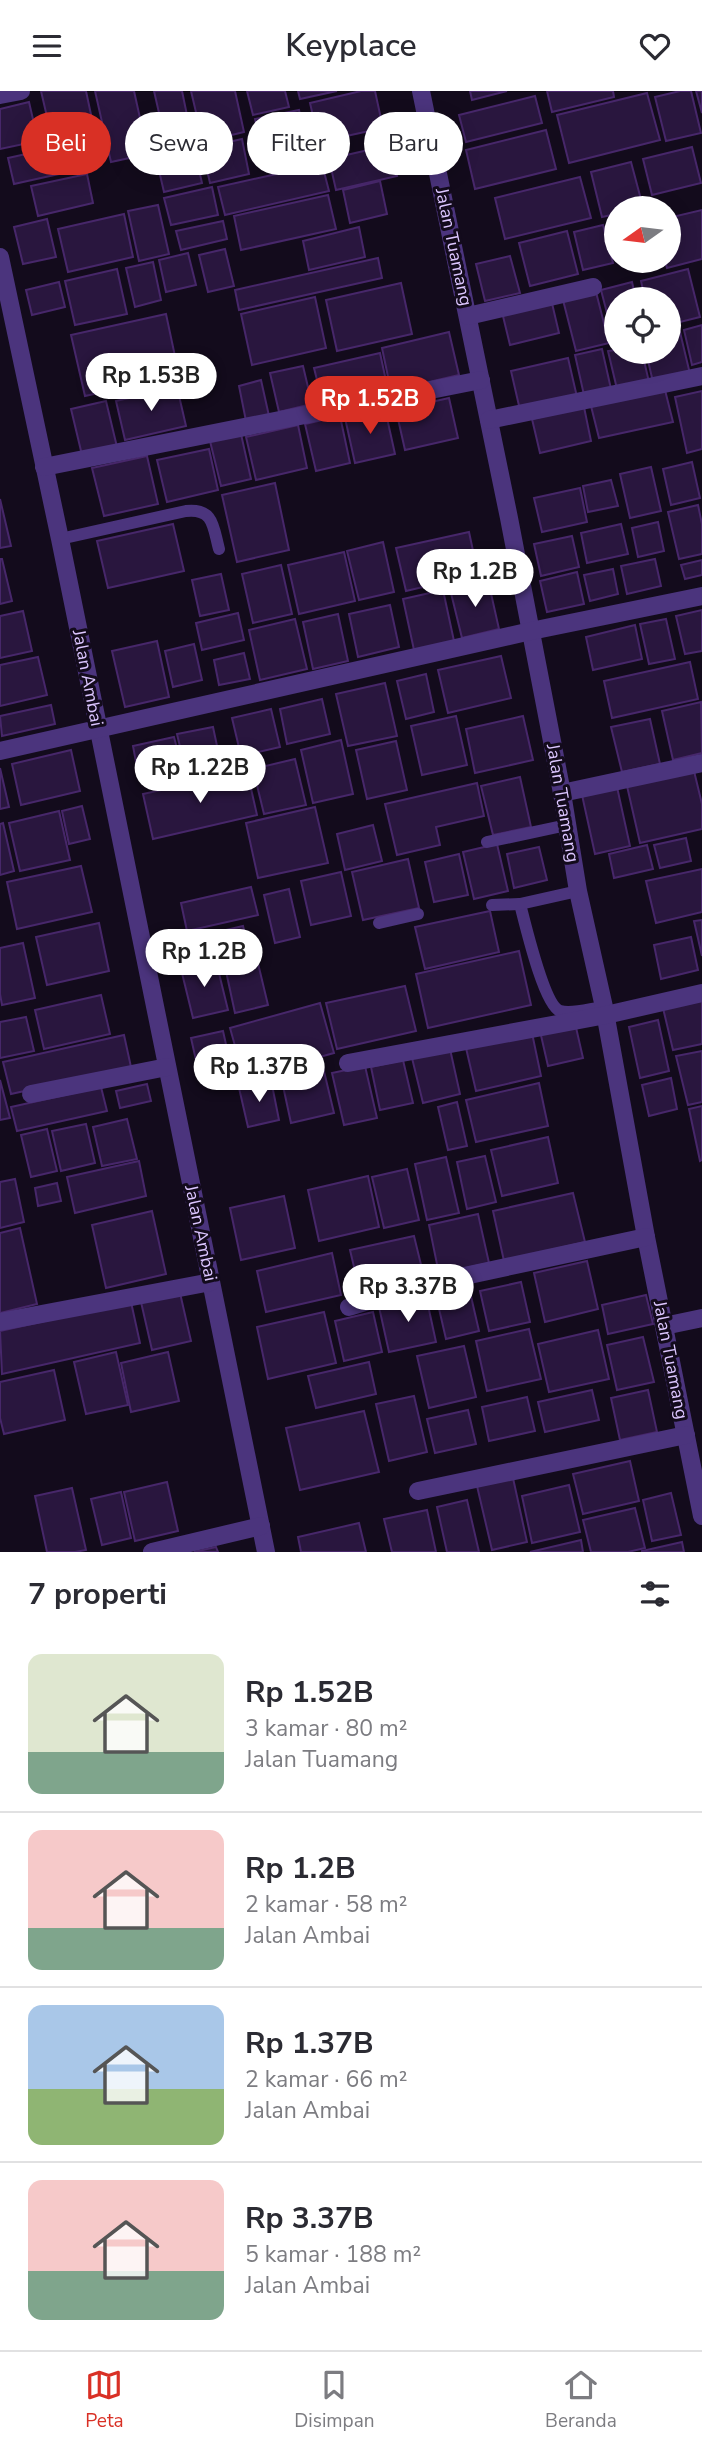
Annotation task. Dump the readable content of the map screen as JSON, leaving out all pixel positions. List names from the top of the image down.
{
  "streets": {
    "street": ["Jalan Tuamang", "Jalan Ambai"]
  },
  "north": "left",
  "page": {
    "header": "Keyplace",
    "chip": [
      "Beli",
      "Sewa",
      "Filter",
      "Baru"
    ],
    "price": [
      "Rp 1.53B",
      "Rp 1.52B",
      "Rp 1.2B",
      "Rp 1.22B",
      "Rp 1.2B",
      "Rp 1.37B",
      "Rp 3.37B"
    ],
    "heading": "7 properti",
    "list": [
      {
        "name": "Rp 1.52B",
        "note": "3 kamar · 80 m² · Jalan Tuamang"
      },
      {
        "name": "Rp 1.2B",
        "note": "2 kamar · 58 m² · Jalan Ambai"
      },
      {
        "name": "Rp 1.37B",
        "note": "2 kamar · 66 m² · Jalan Ambai"
      },
      {
        "name": "Rp 3.37B",
        "note": "5 kamar · 188 m² · Jalan Ambai"
      }
    ],
    "tabs": ["Peta", "Disimpan", "Beranda"]
  }
}
